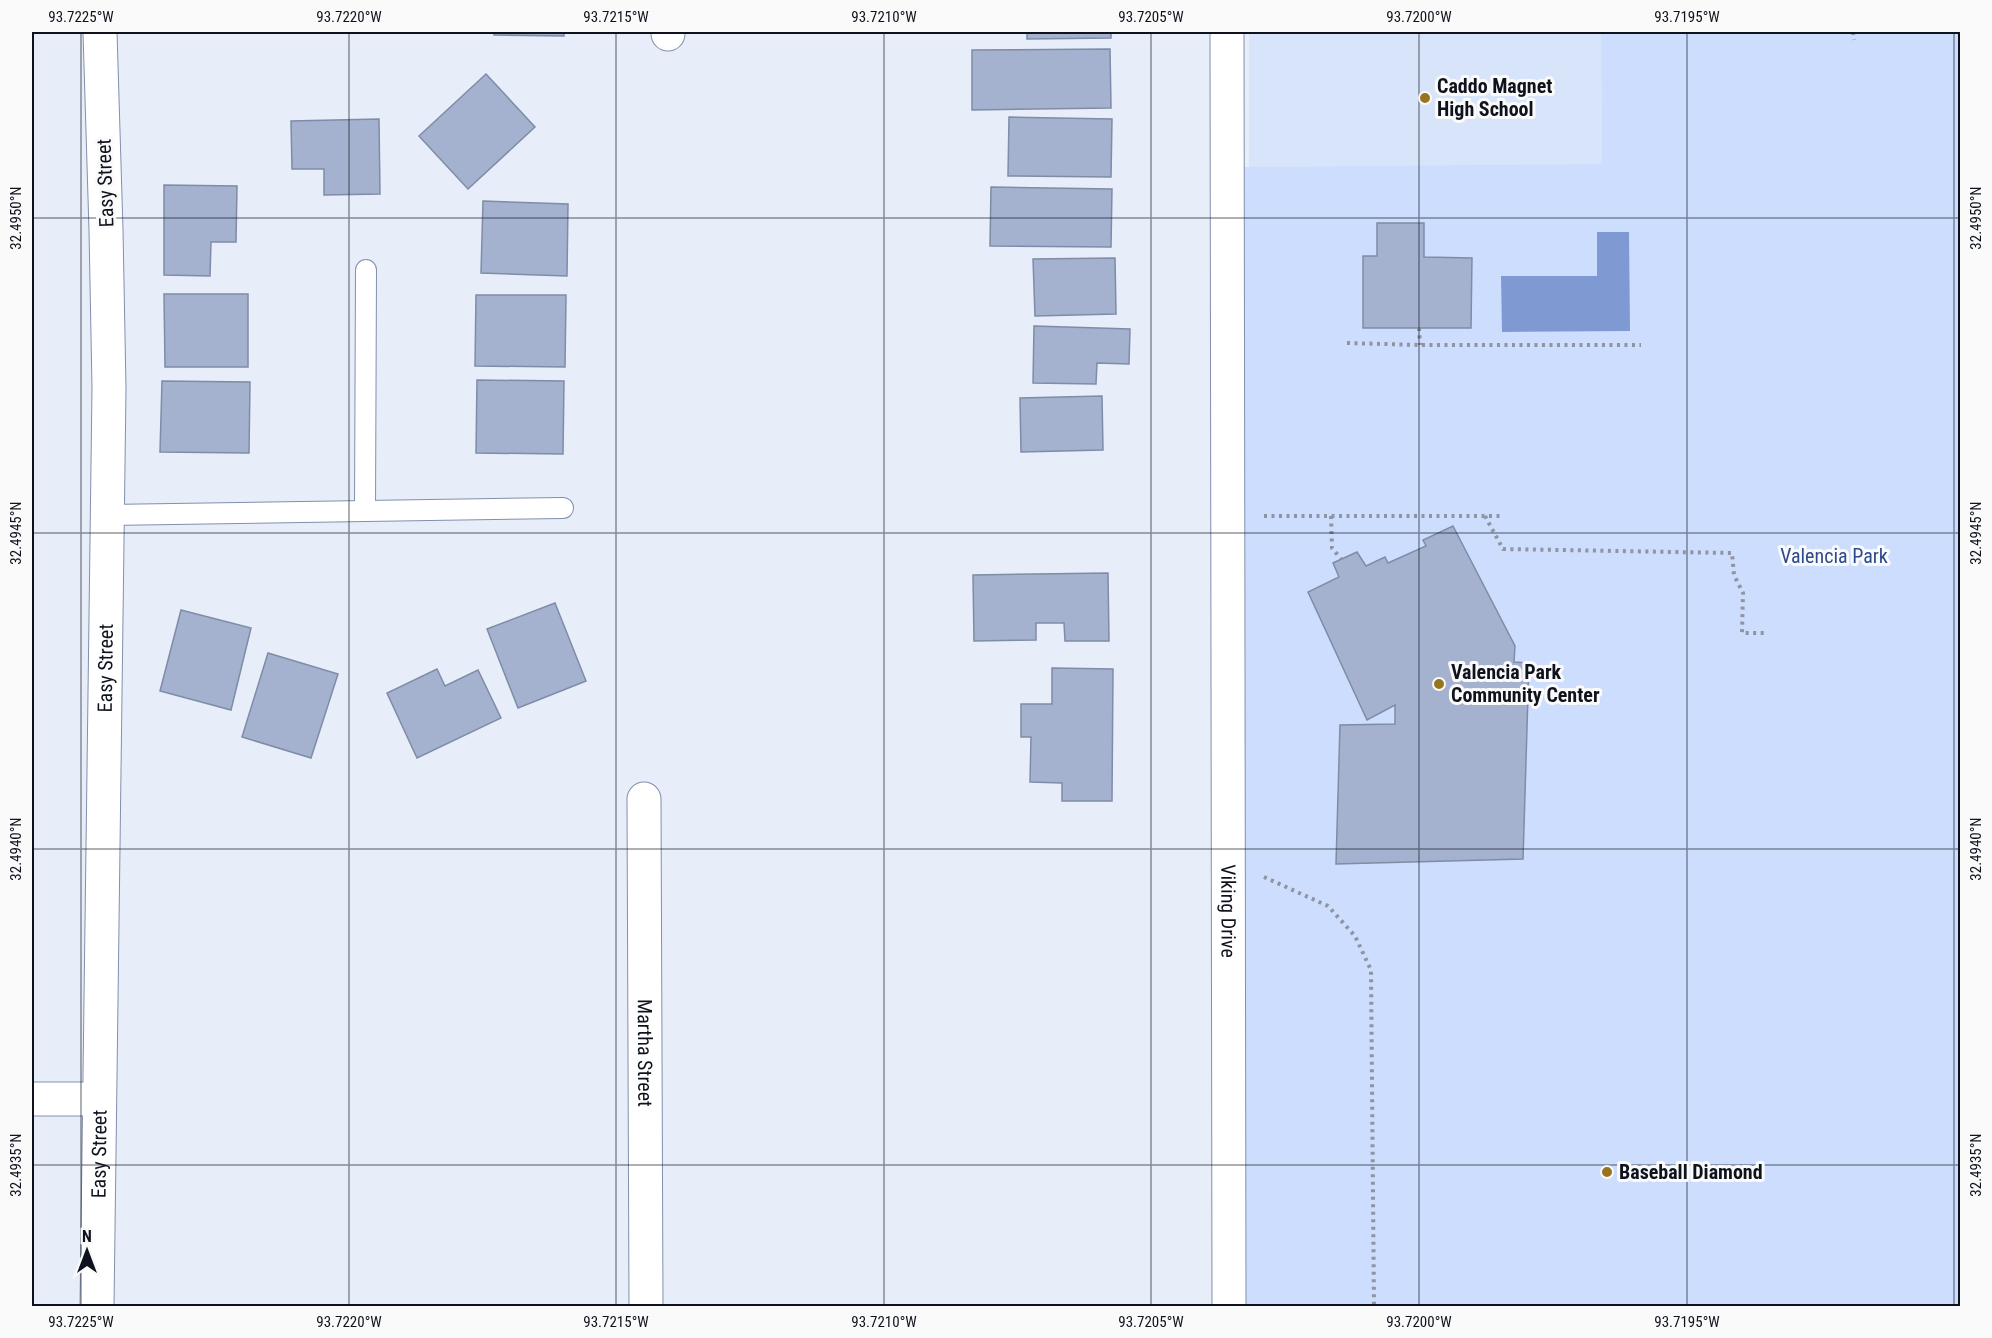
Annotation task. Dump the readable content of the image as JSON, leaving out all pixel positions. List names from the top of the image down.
{
  "streets": {
    "street": ["Easy Street", "Viking Drive", "Martha Street"]
  },
  "parks": ["Valencia Park"],
  "places": ["Caddo Magnet High School", "Valencia Park Community Center", "Baseball Diamond"],
  "north": "top",
  "coordinates": [
    "93.7225°W",
    "93.7220°W",
    "93.7215°W",
    "93.7210°W",
    "93.7205°W",
    "93.7200°W",
    "93.7195°W",
    "32.4950°N",
    "32.4945°N",
    "32.4940°N",
    "32.4935°N"
  ]
}
